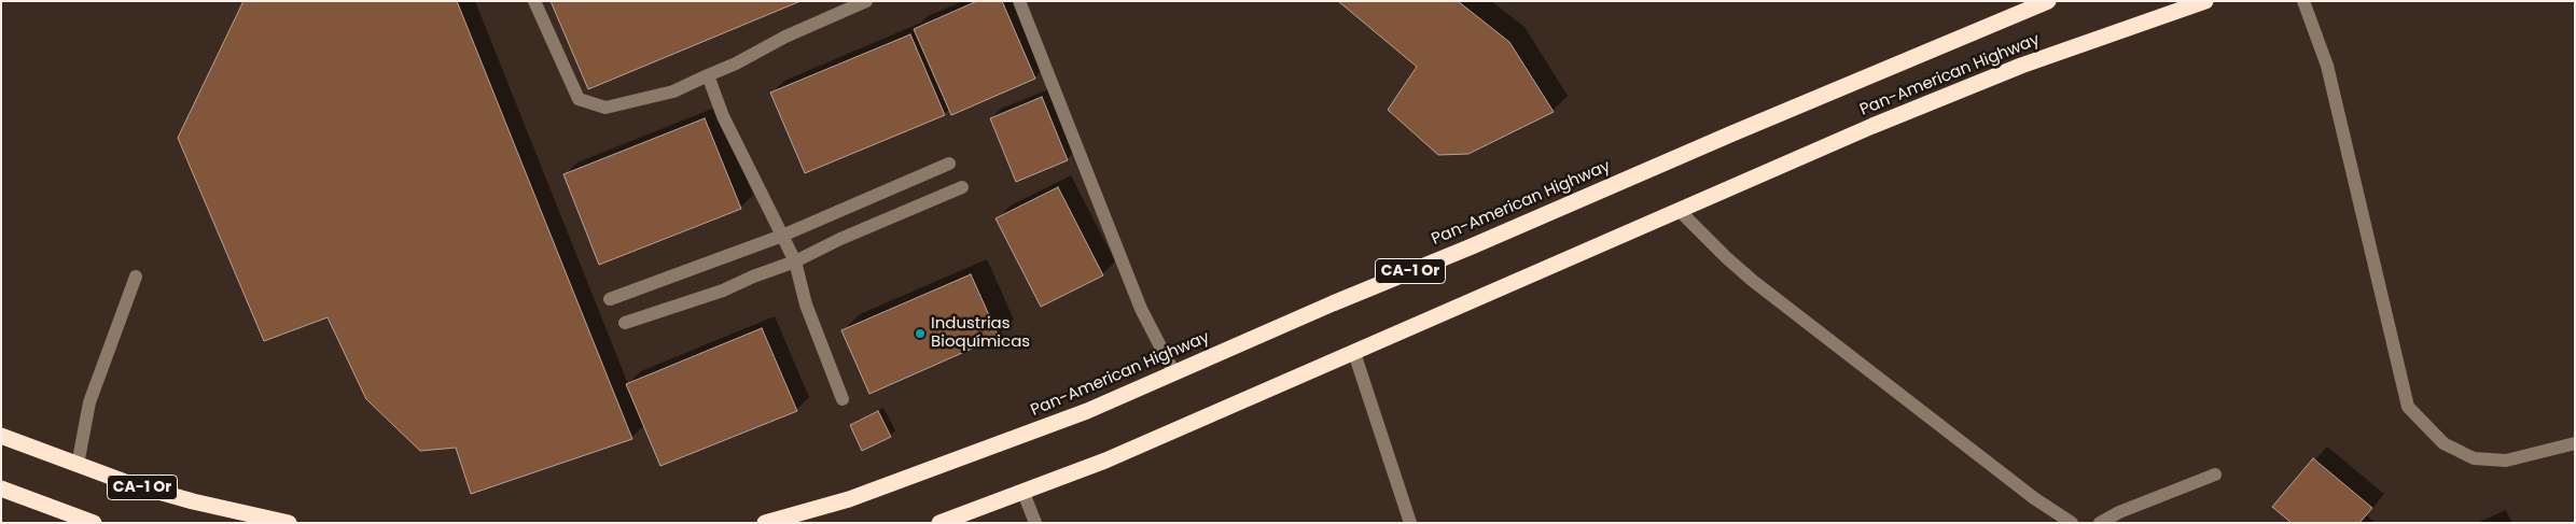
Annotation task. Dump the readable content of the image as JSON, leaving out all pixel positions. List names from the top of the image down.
{
  "streets": {
    "highway": ["Pan-American Highway", "CA-1 Or"]
  },
  "places": ["Industrias Bioquímicas"]
}
